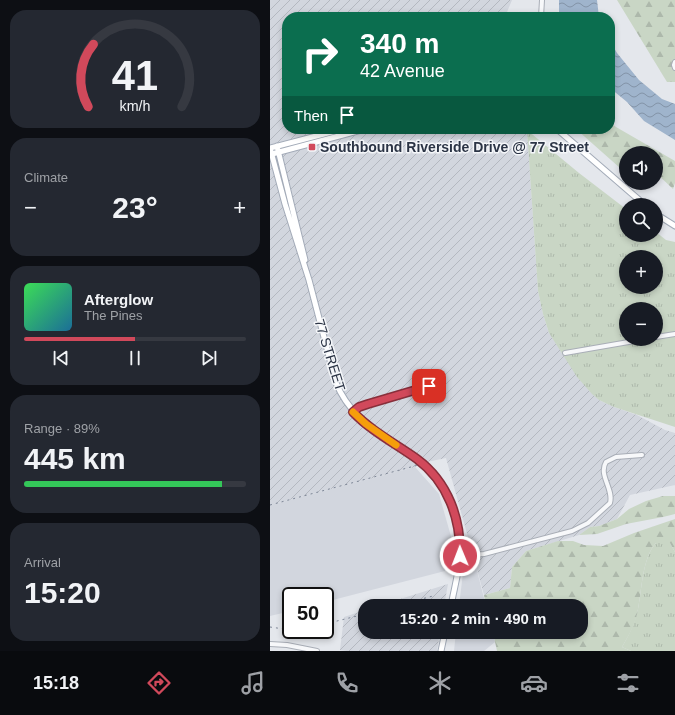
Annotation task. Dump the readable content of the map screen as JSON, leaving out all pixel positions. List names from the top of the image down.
{
  "streets": {
    "main road": ["77 STREET"]
  },
  "places": {
    "transit": ["Southbound Riverside Drive @ 77 Street"]
  },
  "page": {
    "turn": ["340 m", "42 Avenue"],
    "then": "Then",
    "tile": [
      "Climate",
      ["Range · 89%", "445 km"],
      ["Arrival", "15:20"]
    ],
    "map_buttons": ["+", "−"],
    "heat": ["−", "23°", "+"],
    "song": ["Afterglow", "The Pines"],
    "limit": "50",
    "trip": "15:20 · 2 min · 490 m",
    "tabs": "15:18",
    "gauge": ["41", "km/h"]
  }
}
